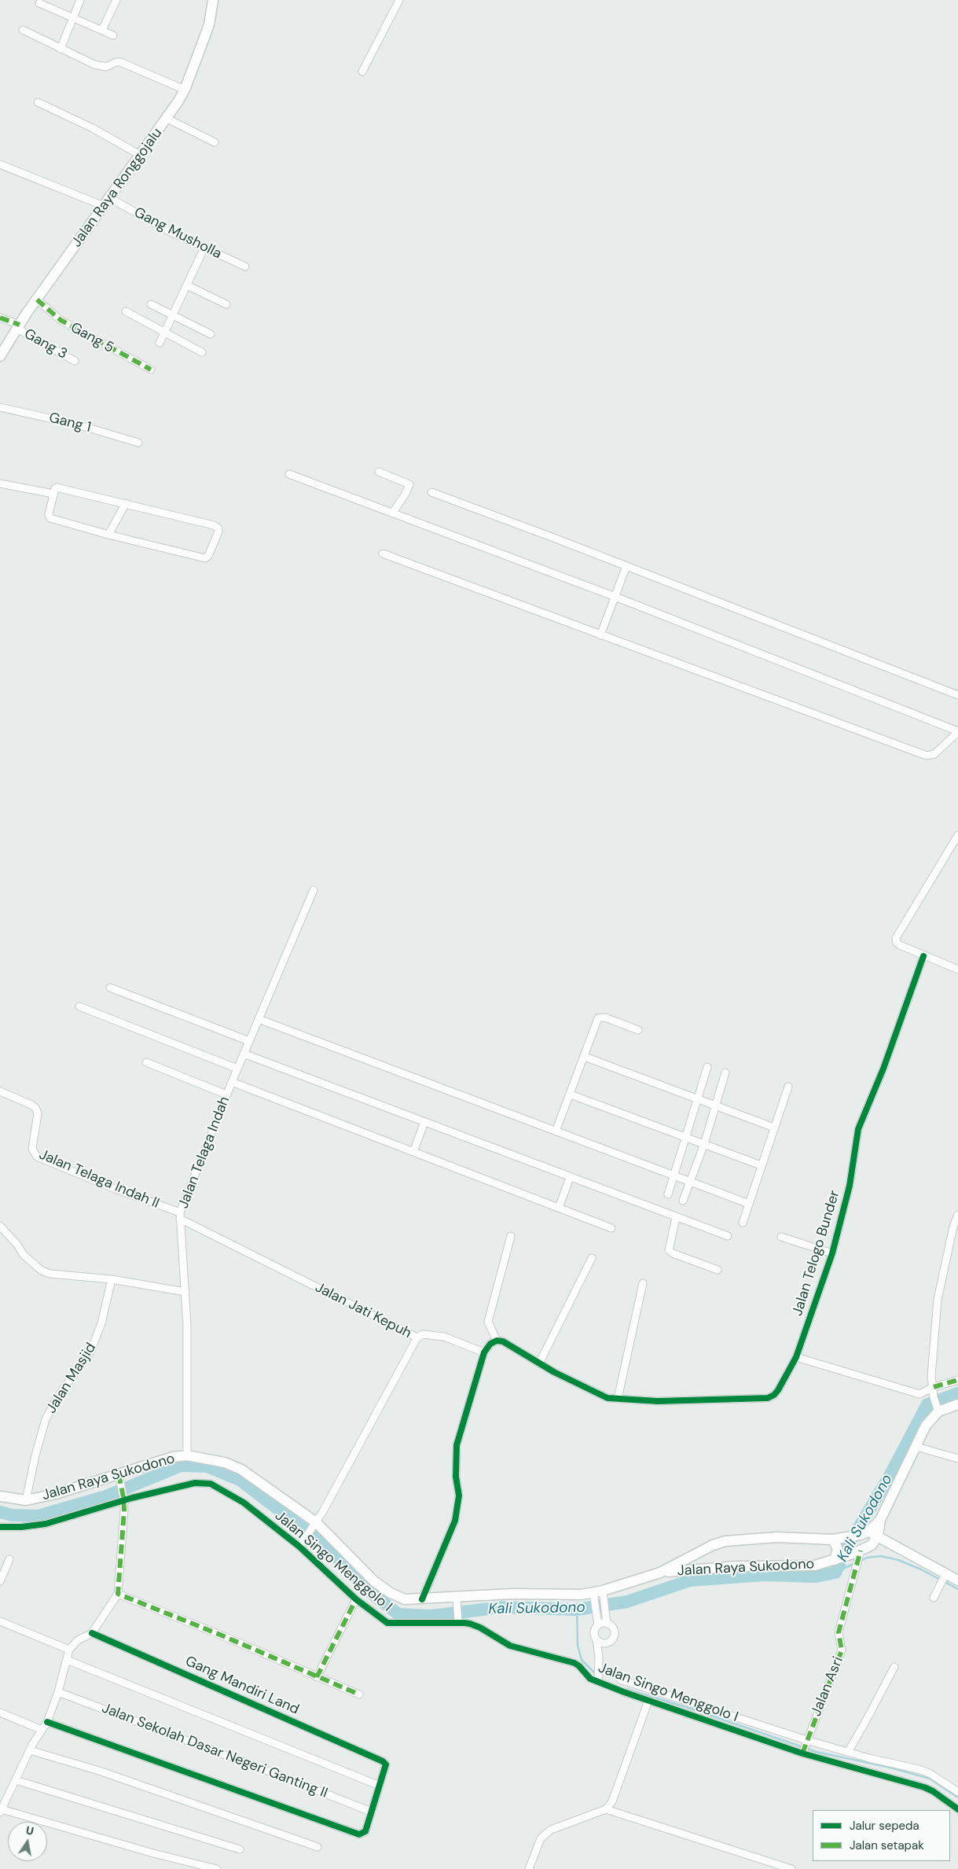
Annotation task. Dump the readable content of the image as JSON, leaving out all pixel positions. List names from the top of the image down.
{
  "streets": {
    "main road": ["Jalan Raya Ronggojalu", "Jalan Raya Sukodono"],
    "street": [
      "Gang Musholla",
      "Gang 5",
      "Gang 3",
      "Gang 1",
      "Jalan Telaga Indah",
      "Jalan Telaga Indah II",
      "Jalan Telogo Bunder",
      "Jalan Jati Kepuh",
      "Jalan Masjid",
      "Jalan Singo Menggolo I",
      "Gang Mandiri Land",
      "Jalan Asri",
      "Jalan Sekolah Dasar Negeri Ganting II"
    ]
  },
  "crossings": [
    ["Jalan Raya Ronggojalu", "Gang Musholla"],
    ["Jalan Raya Ronggojalu", "Gang 5"],
    ["Jalan Raya Ronggojalu", "Gang 3"],
    ["Jalan Telaga Indah", "Jalan Telaga Indah II"],
    ["Jalan Telaga Indah", "Jalan Jati Kepuh"],
    ["Jalan Telaga Indah", "Jalan Raya Sukodono"],
    ["Jalan Telaga Indah II", "Jalan Jati Kepuh"],
    ["Jalan Jati Kepuh", "Jalan Raya Sukodono"],
    ["Jalan Jati Kepuh", "Jalan Singo Menggolo I"],
    ["Jalan Masjid", "Jalan Raya Sukodono"],
    ["Jalan Raya Sukodono", "Jalan Asri"],
    ["Jalan Singo Menggolo I", "Jalan Asri"]
  ],
  "water": ["Kali Sukodono"],
  "legend": ["Jalur sepeda", "Jalan setapak"],
  "north": "top"
}
